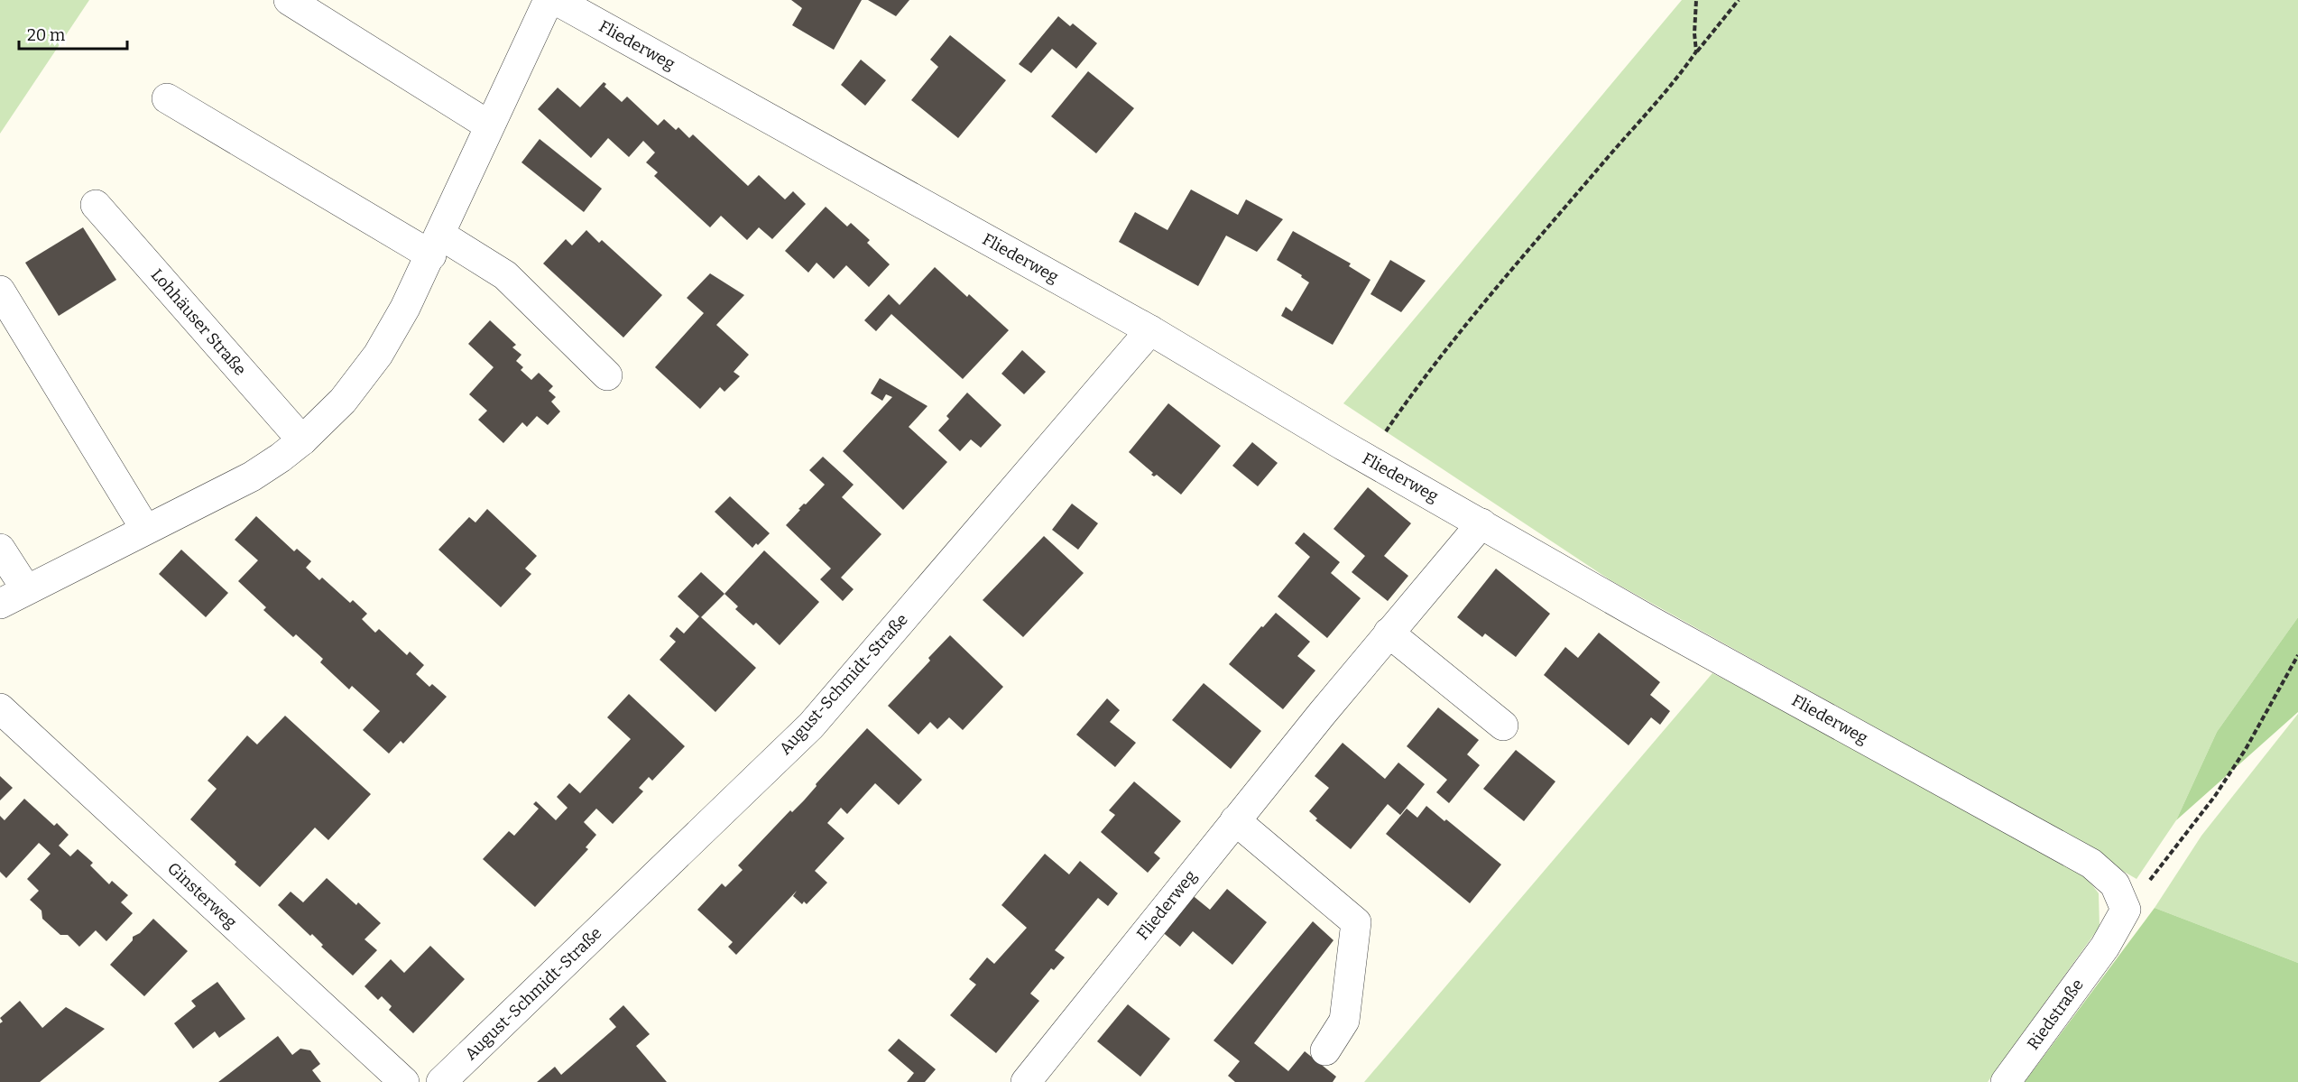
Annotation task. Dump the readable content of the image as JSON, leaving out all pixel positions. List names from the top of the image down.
{
  "streets": {
    "street": [
      "Fliederweg",
      "Lohhäuser Straße",
      "August-Schmidt-Straße",
      "Ginsterweg",
      "Riedstraße"
    ]
  },
  "crossings": [
    ["Fliederweg", "August-Schmidt-Straße"],
    ["Fliederweg", "Riedstraße"]
  ],
  "scale_bar": "20 m"
}
